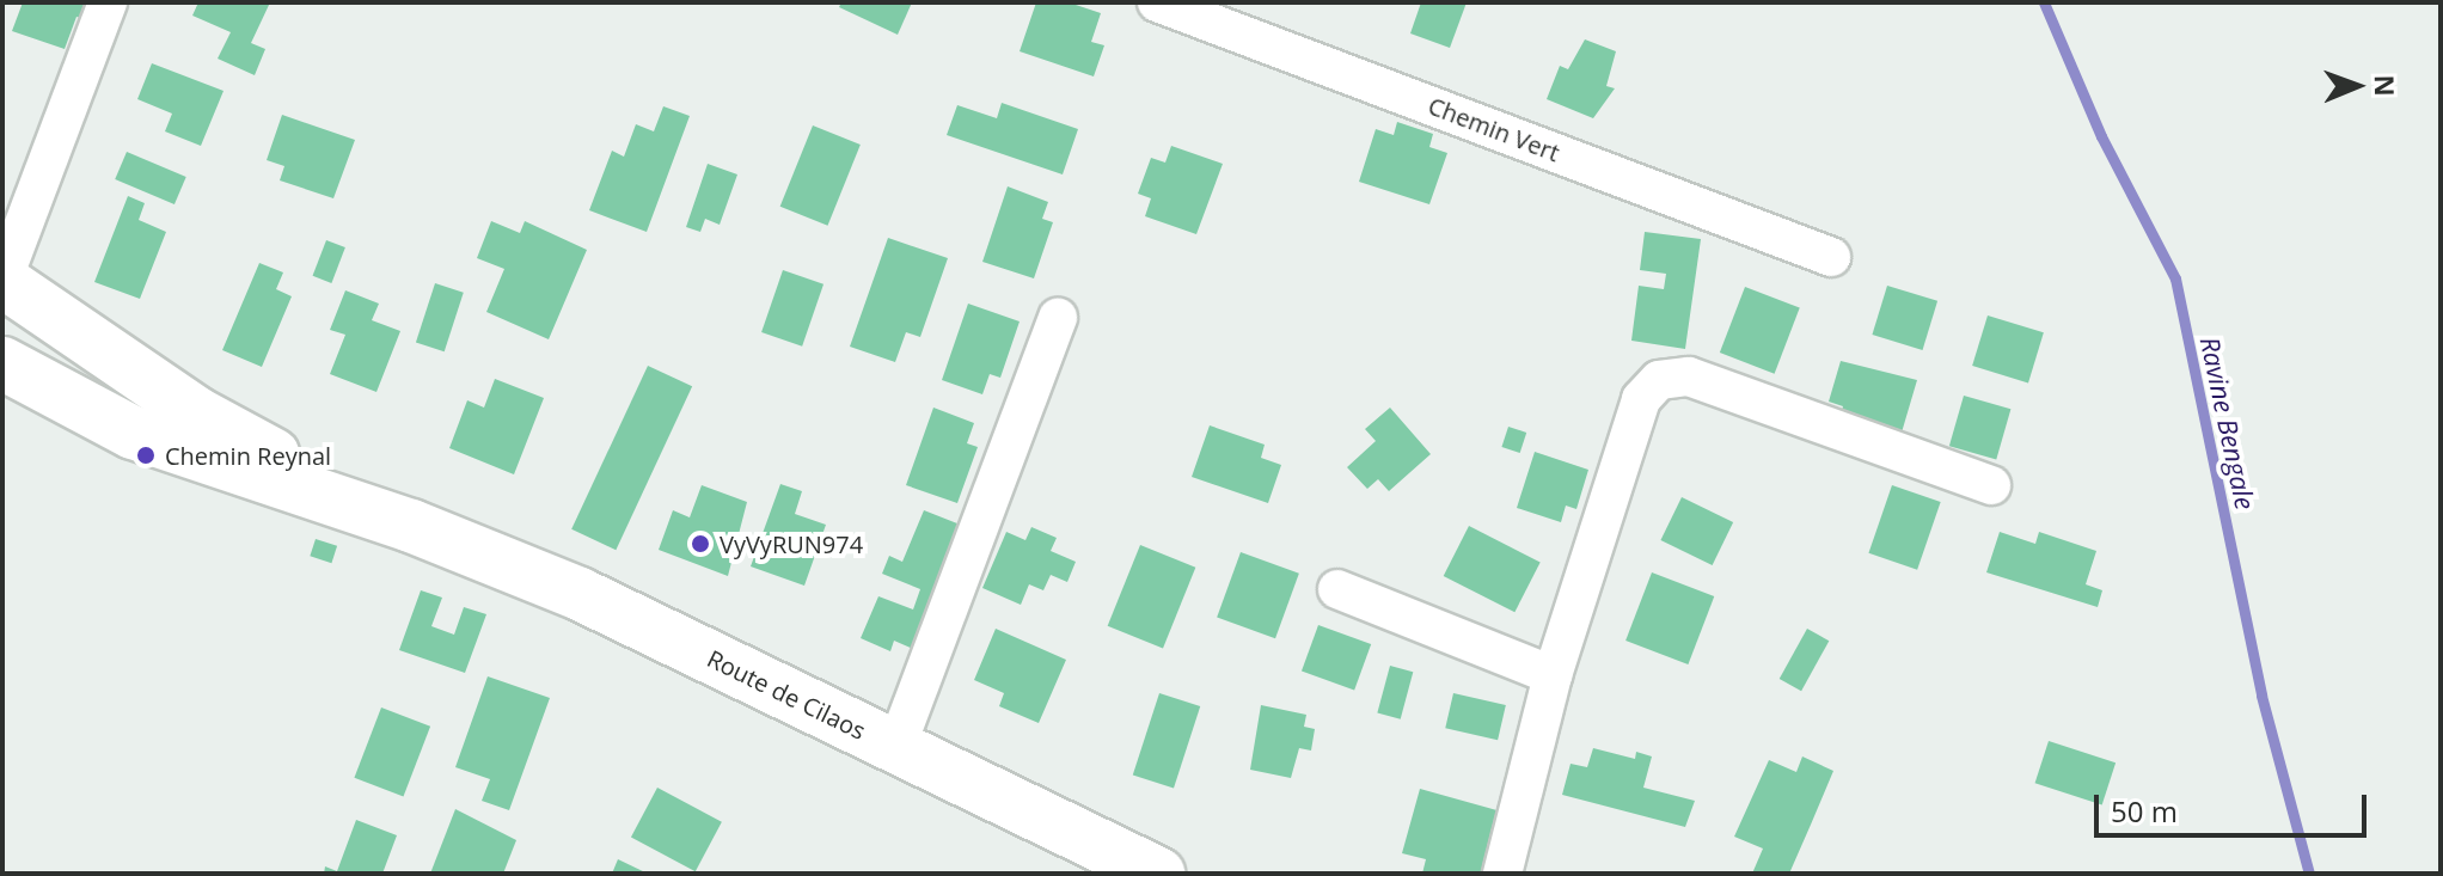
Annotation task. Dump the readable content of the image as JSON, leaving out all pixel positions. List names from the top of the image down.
{
  "streets": {
    "main road": ["Route de Cilaos"],
    "street": ["Chemin Vert"]
  },
  "water": ["Ravine Bengale"],
  "places": ["Chemin Reynal", "VyVyRUN974"],
  "scale_bar": "50 m",
  "north": "right"
}
